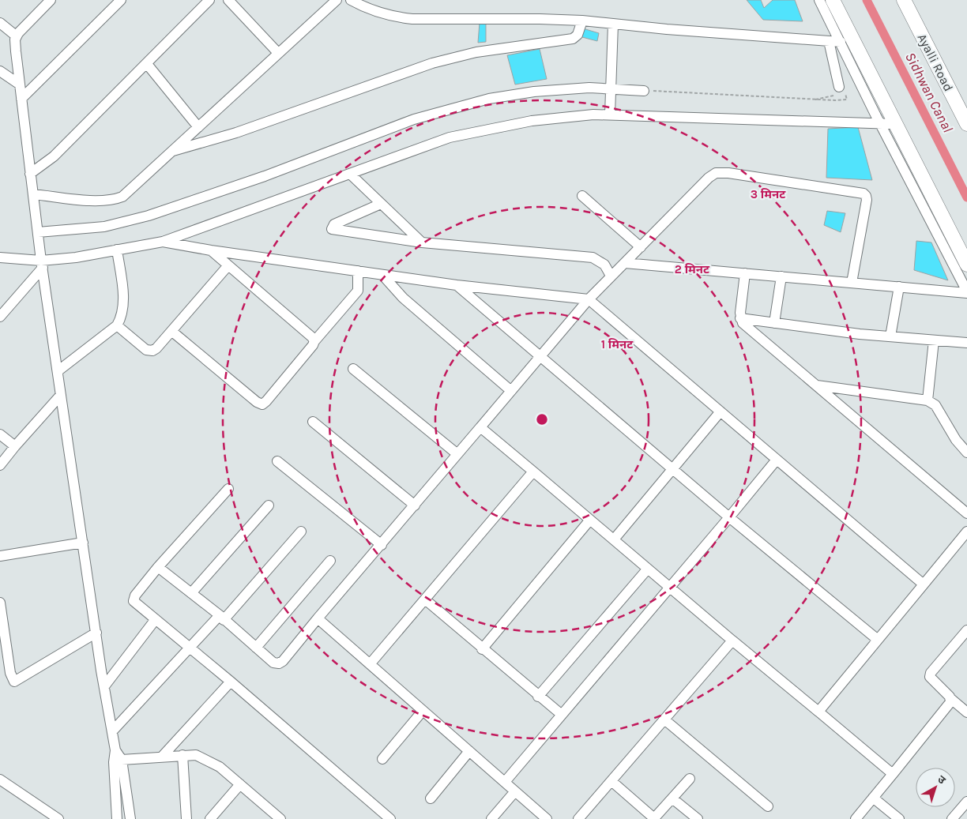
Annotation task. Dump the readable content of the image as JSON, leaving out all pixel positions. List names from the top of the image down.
{
  "streets": {
    "highway": ["Ayalli Road"]
  },
  "water": ["Sidhwan Canal"],
  "north": "top right",
  "rings": ["3 मिनट", "2 मिनट", "1 मिनट"]
}
